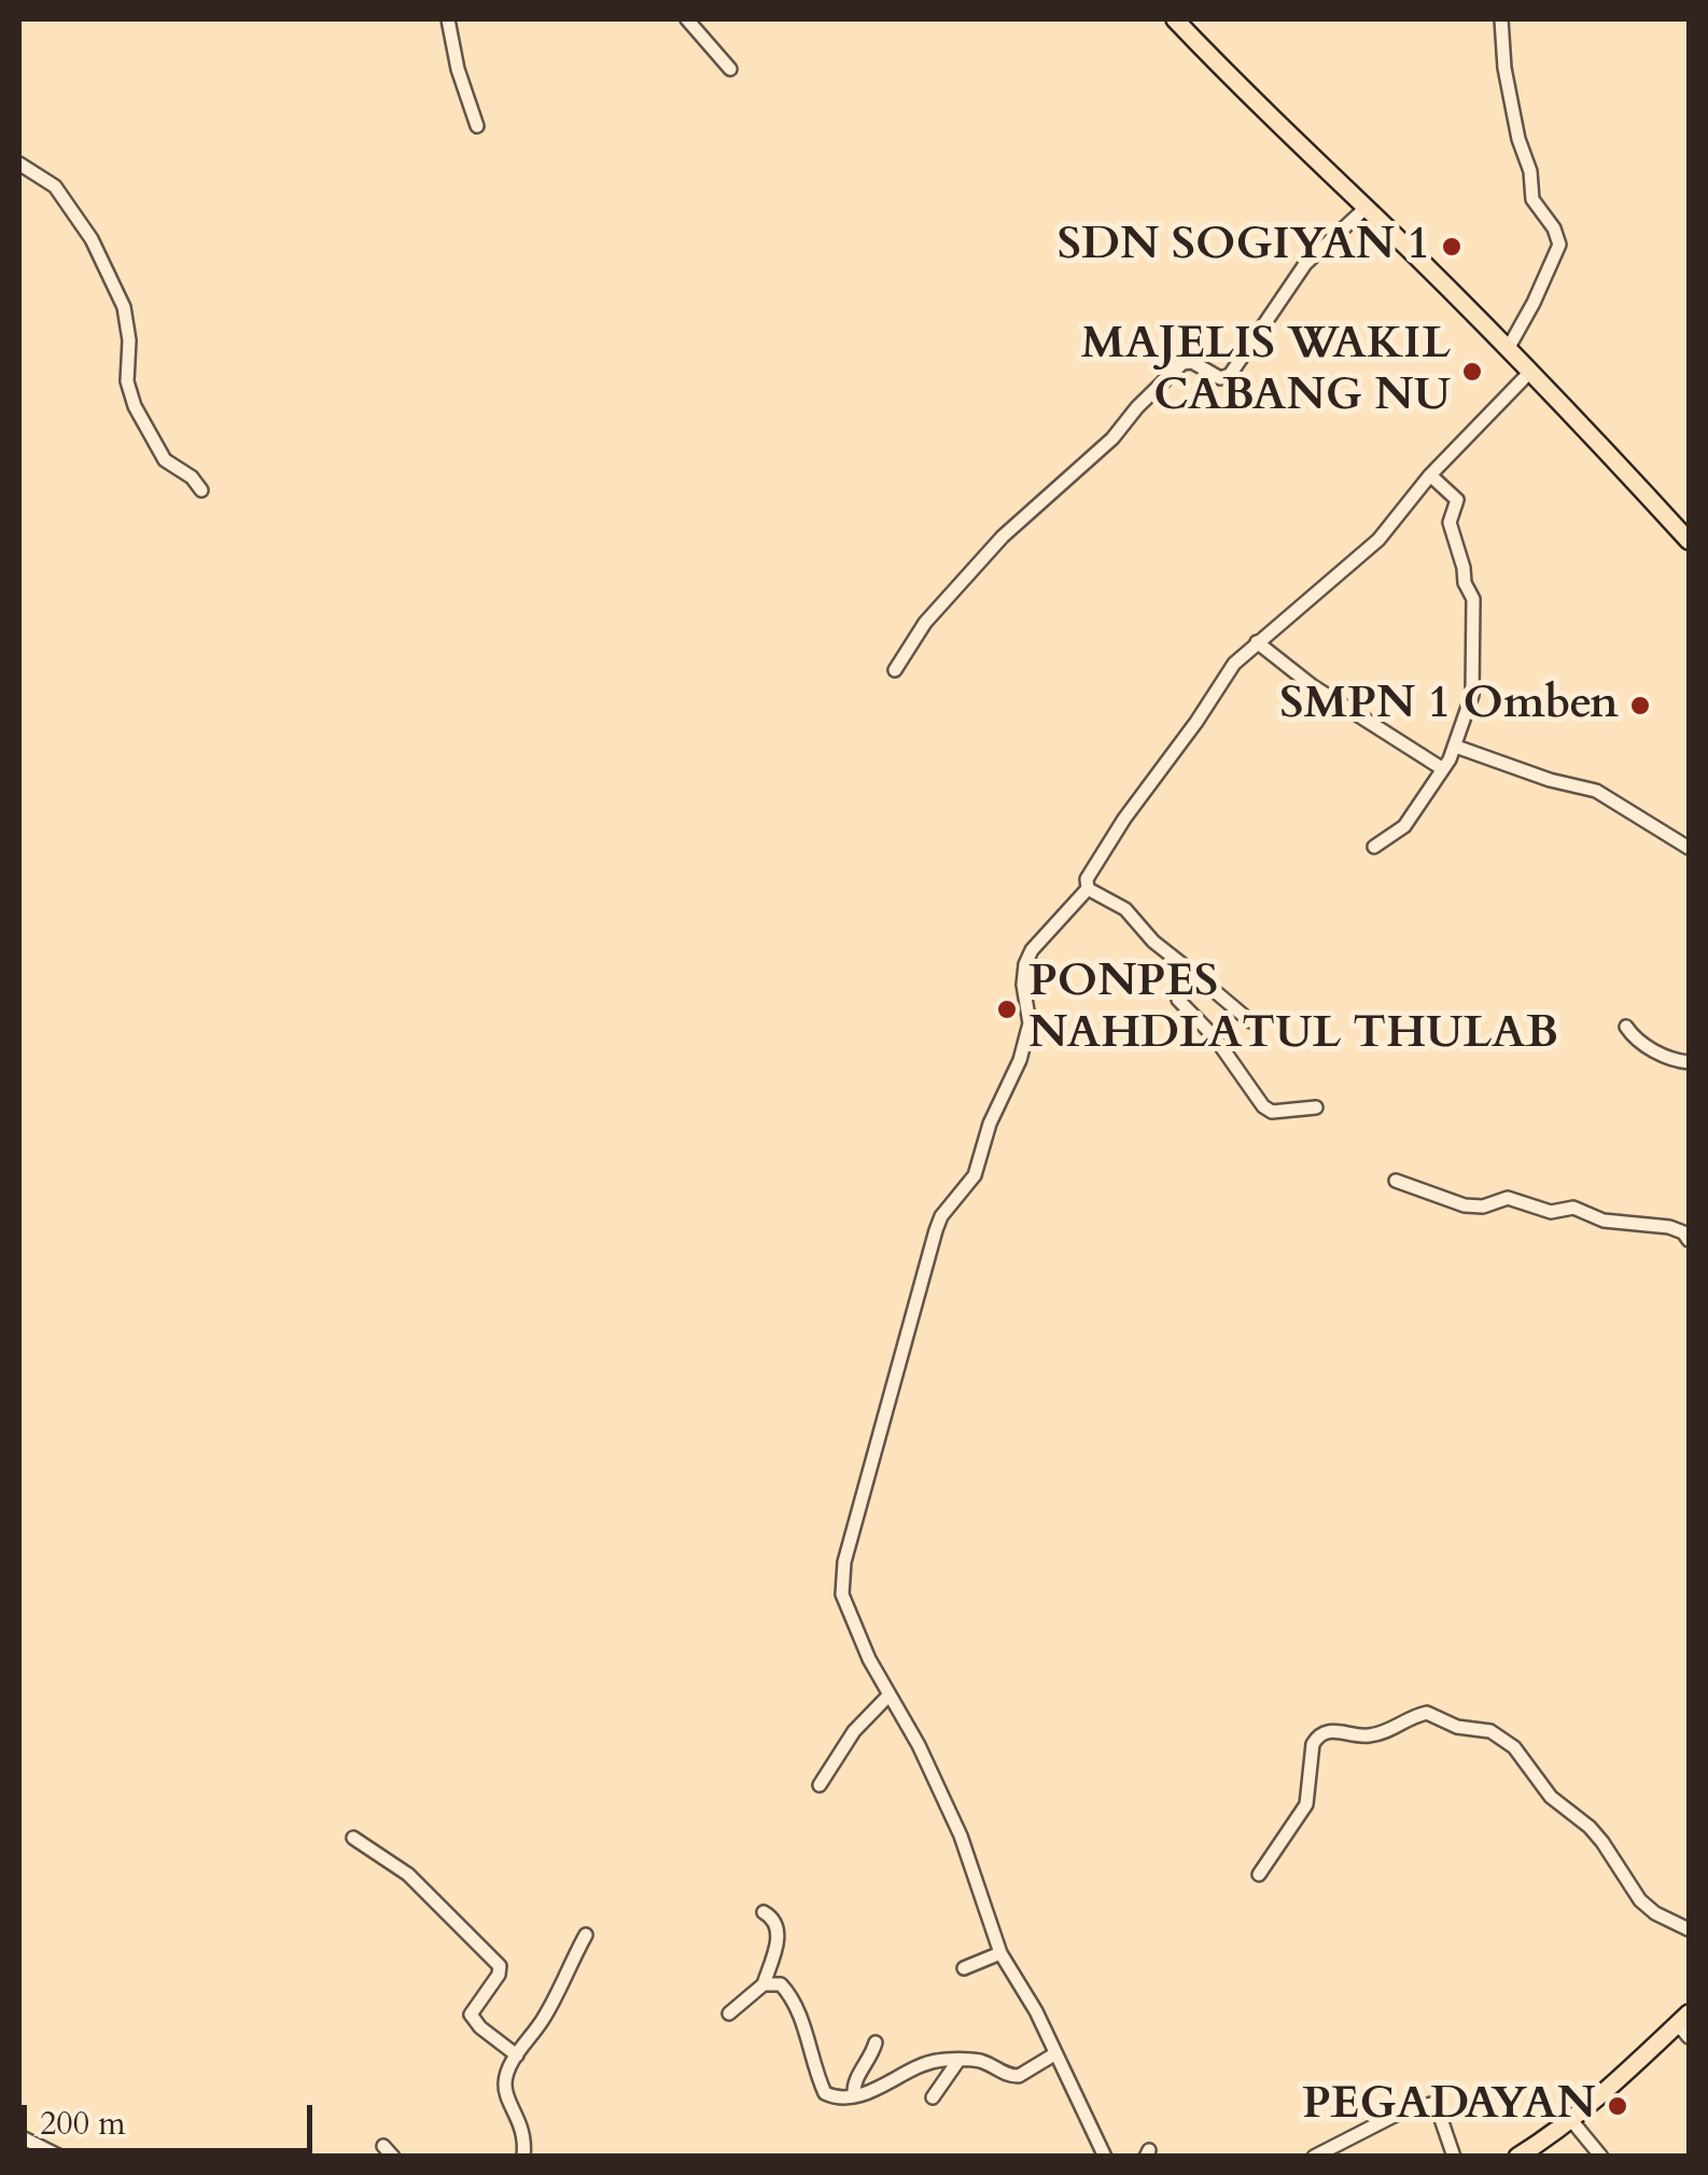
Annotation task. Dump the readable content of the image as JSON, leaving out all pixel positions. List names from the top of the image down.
{
  "places": [
    "SDN SOGIYAN 1",
    "MAJELIS WAKIL CABANG NU",
    "SMPN 1 Omben",
    "PONPES NAHDLATUL THULAB",
    "PEGADAYAN"
  ],
  "scale_bar": "200 m"
}
